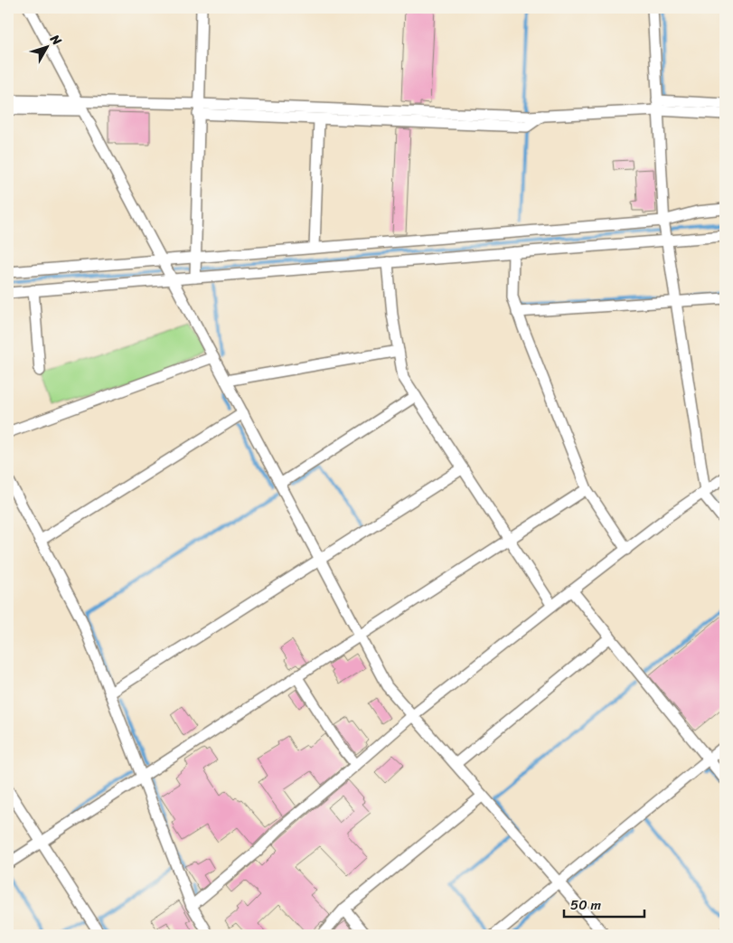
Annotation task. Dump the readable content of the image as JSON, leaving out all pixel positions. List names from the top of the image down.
{
  "scale_bar": "50 m",
  "north": "top right"
}
